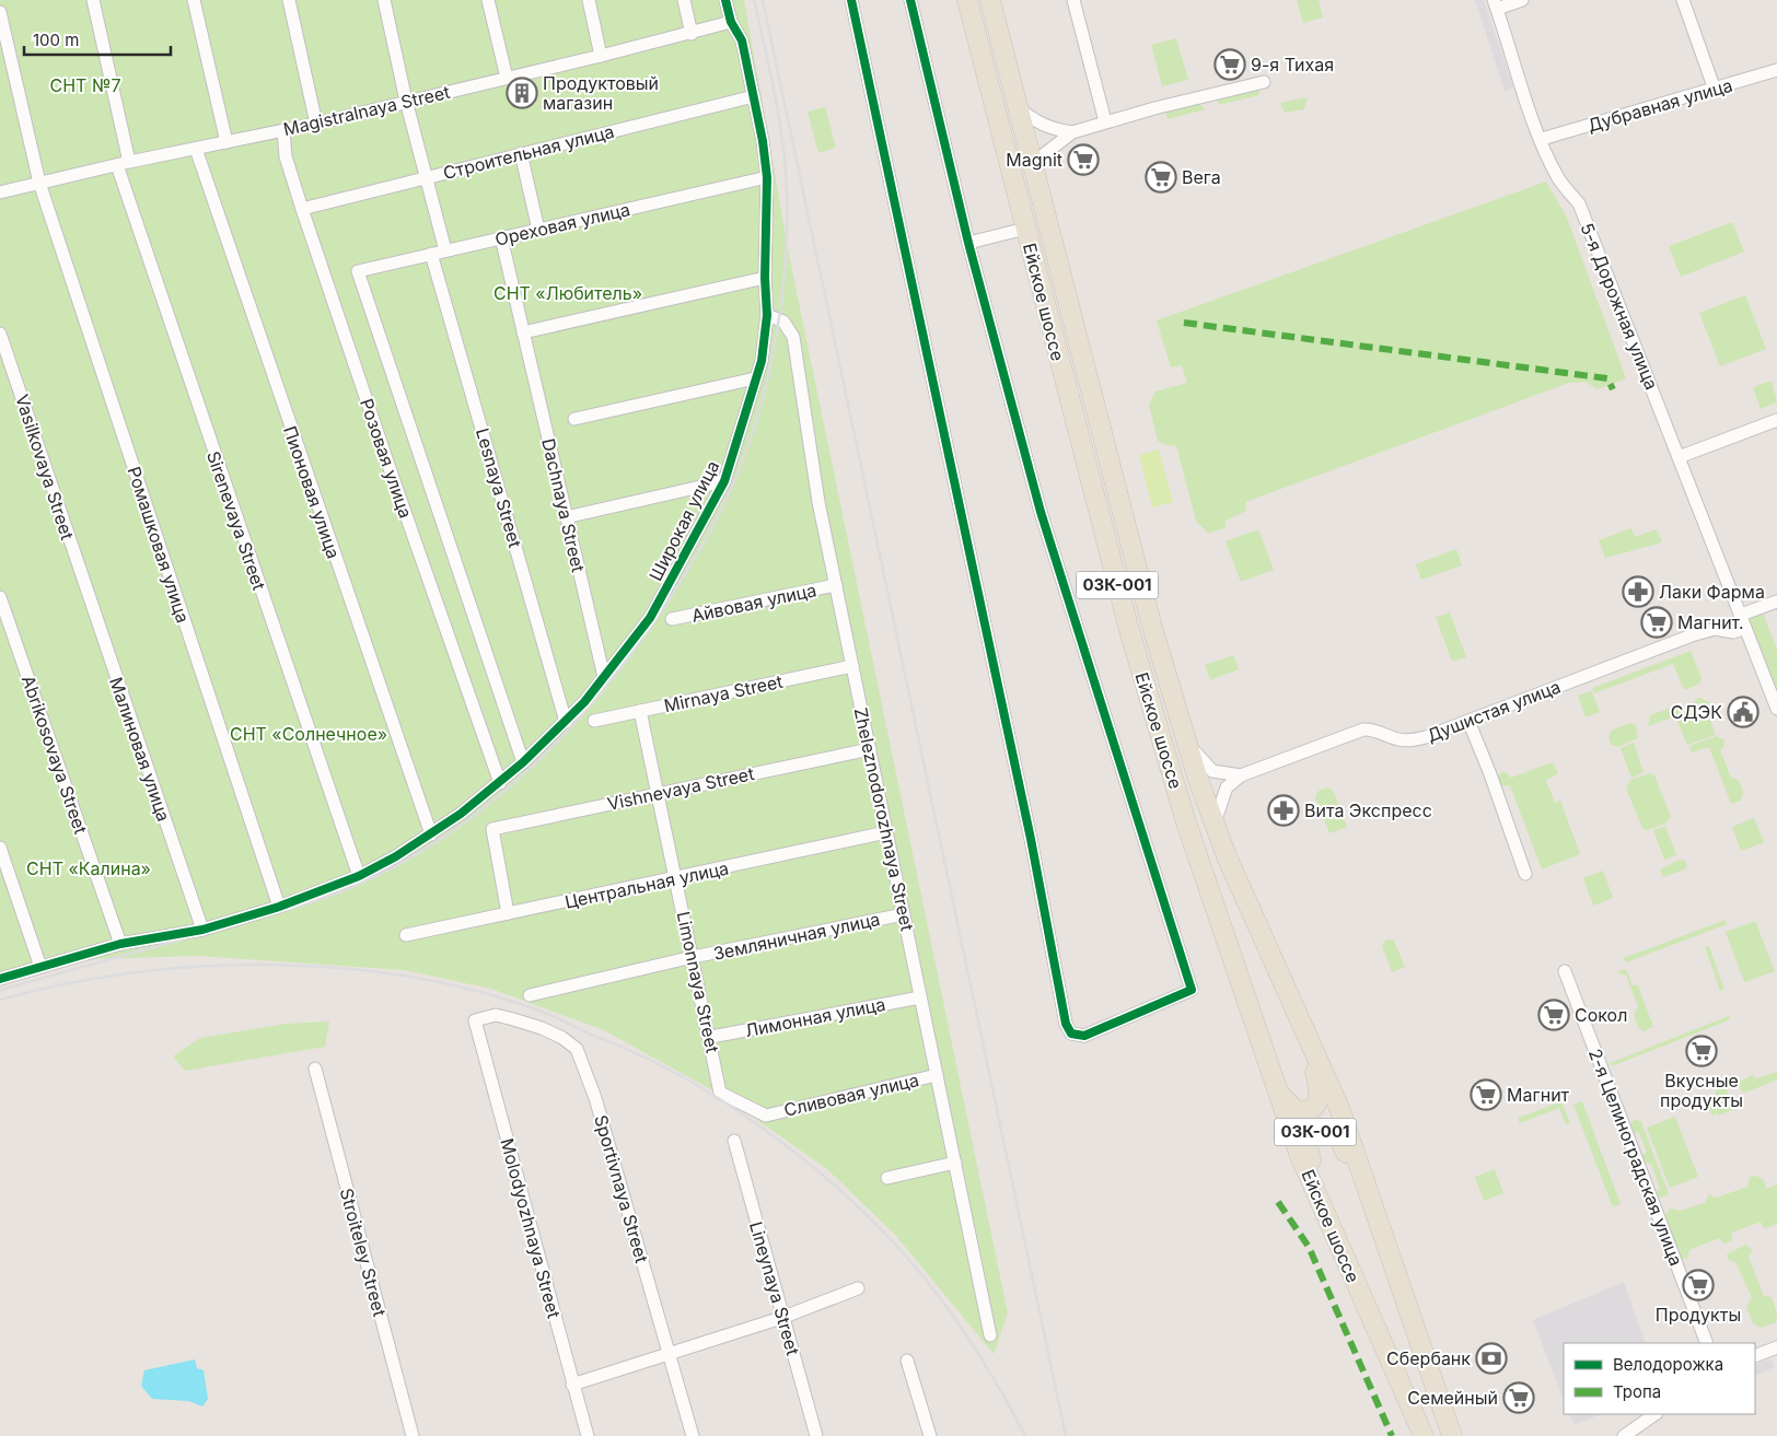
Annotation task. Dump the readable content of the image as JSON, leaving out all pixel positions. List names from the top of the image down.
{
  "streets": {
    "main road": ["Ейское шоссе", "03К-001"],
    "street": [
      "Дубравная улица",
      "Magistralnaya Street",
      "Строительная улица",
      "Ореховая улица",
      "5-я Дорожная улица",
      "Розовая улица",
      "Vasilkovaya Street",
      "Lesnaya Street",
      "Пионовая улица",
      "Dachnaya Street",
      "Sirenevaya Street",
      "Широкая улица",
      "Ромашковая улица",
      "Айвовая улица",
      "Mirnaya Street",
      "Душистая улица",
      "Малиновая улица",
      "Abrikosovaya Street",
      "Vishnevaya Street",
      "Zheleznodorozhnaya Street",
      "Центральная улица",
      "Земляничная улица",
      "Limonnaya Street",
      "Лимонная улица",
      "Сливовая улица",
      "2-я Целиноградская улица",
      "Sportivnaya Street",
      "Molodyozhnaya Street",
      "Stroiteley Street",
      "Lineynaya Street"
    ]
  },
  "crossings": [
    ["Дубравная улица", "5-я Дорожная улица"],
    ["Magistralnaya Street", "Розовая улица"],
    ["Magistralnaya Street", "Пионовая улица"],
    ["Magistralnaya Street", "Sirenevaya Street"],
    ["Magistralnaya Street", "Широкая улица"],
    ["Magistralnaya Street", "Ромашковая улица"],
    ["Строительная улица", "Розовая улица"],
    ["Строительная улица", "Широкая улица"],
    ["Ореховая улица", "Lesnaya Street"],
    ["Ореховая улица", "Dachnaya Street"],
    ["Ореховая улица", "Широкая улица"],
    ["Ейское шоссе", "03К-001"],
    ["5-я Дорожная улица", "Душистая улица"],
    ["Розовая улица", "Широкая улица"],
    ["Vasilkovaya Street", "Малиновая улица"],
    ["Lesnaya Street", "Широкая улица"],
    ["Пионовая улица", "Широкая улица"],
    ["Dachnaya Street", "Широкая улица"],
    ["Sirenevaya Street", "Широкая улица"],
    ["Широкая улица", "Ромашковая улица"],
    ["Широкая улица", "Малиновая улица"],
    ["Широкая улица", "Abrikosovaya Street"],
    ["Широкая улица", "Zheleznodorozhnaya Street"],
    ["Айвовая улица", "Zheleznodorozhnaya Street"],
    ["Mirnaya Street", "Zheleznodorozhnaya Street"],
    ["Mirnaya Street", "Limonnaya Street"],
    ["Vishnevaya Street", "Zheleznodorozhnaya Street"],
    ["Vishnevaya Street", "Центральная улица"],
    ["Vishnevaya Street", "Limonnaya Street"],
    ["Zheleznodorozhnaya Street", "Центральная улица"],
    ["Zheleznodorozhnaya Street", "Земляничная улица"],
    ["Zheleznodorozhnaya Street", "Лимонная улица"],
    ["Zheleznodorozhnaya Street", "Сливовая улица"],
    ["Центральная улица", "Limonnaya Street"],
    ["Земляничная улица", "Limonnaya Street"],
    ["Limonnaya Street", "Лимонная улица"],
    ["Limonnaya Street", "Сливовая улица"],
    ["Sportivnaya Street", "Molodyozhnaya Street"]
  ],
  "parks": [
    "СНТ №7",
    "СНТ «Любитель»",
    "СНТ «Солнечное»",
    "СНТ «Калина»"
  ],
  "places": {
    "supermarket": [
      "9-я Тихая",
      "Magnit",
      "Вега",
      "Магнит.",
      "Сокол",
      "Вкусные продукты",
      "Магнит",
      "Продукты",
      "Семейный"
    ],
    "building": ["Продуктовый магазин"],
    "pharmacy": ["Лаки Фарма", "Вита Экспресс"],
    "public building": ["СДЭК"],
    "bank": ["Сбербанк"]
  },
  "legend": ["Велодорожка", "Тропа"],
  "scale_bar": "100 m"
}
